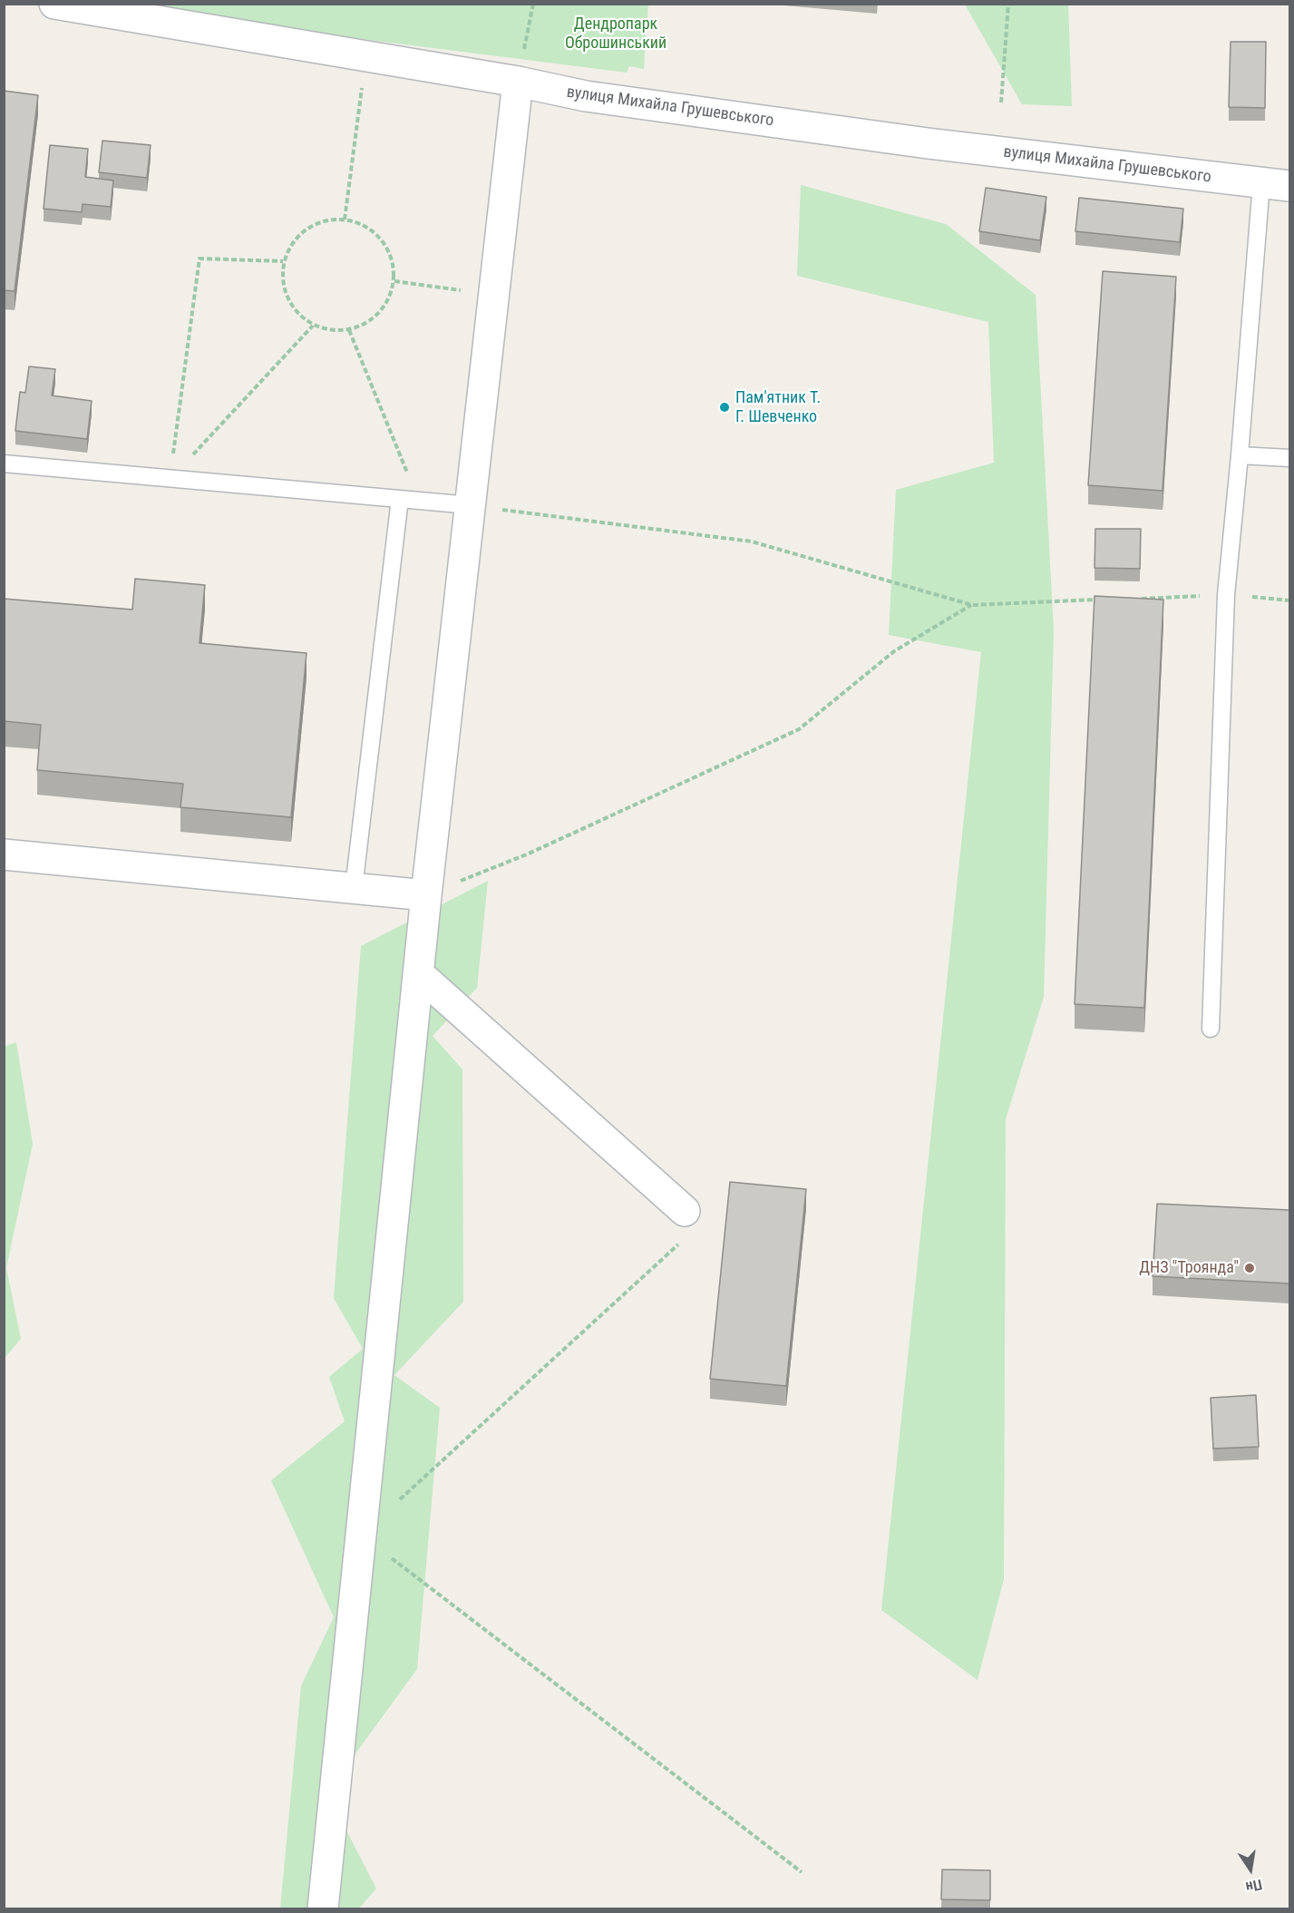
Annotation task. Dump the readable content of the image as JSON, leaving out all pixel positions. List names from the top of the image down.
{
  "streets": {
    "street": ["вулиця Михайла Грушевського"]
  },
  "parks": ["Дендропарк Оброшинський"],
  "places": ["Пам'ятник Т. Г. Шевченко", "ДНЗ \"Троянда\""],
  "north": "bottom"
}
